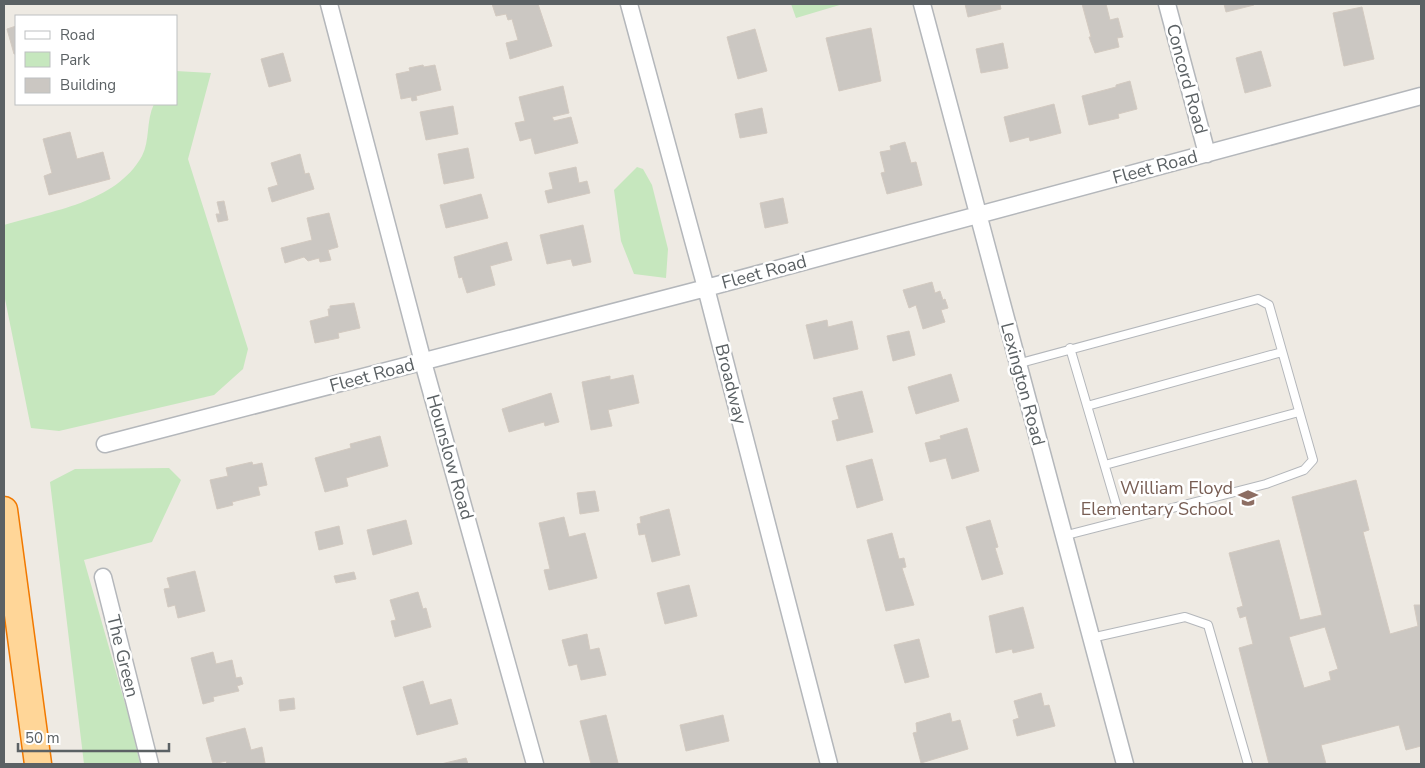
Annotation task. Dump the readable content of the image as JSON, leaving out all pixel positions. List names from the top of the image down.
{
  "streets": {
    "street": [
      "Concord Road",
      "Fleet Road",
      "Broadway",
      "Lexington Road",
      "Hounslow Road",
      "The Green"
    ]
  },
  "crossings": [
    ["Concord Road", "Fleet Road"],
    ["Fleet Road", "Broadway"],
    ["Fleet Road", "Lexington Road"],
    ["Fleet Road", "Hounslow Road"]
  ],
  "places": {
    "school or university": ["William Floyd Elementary School"]
  },
  "legend": ["Road", "Park", "Building"],
  "scale_bar": "50 m"
}
